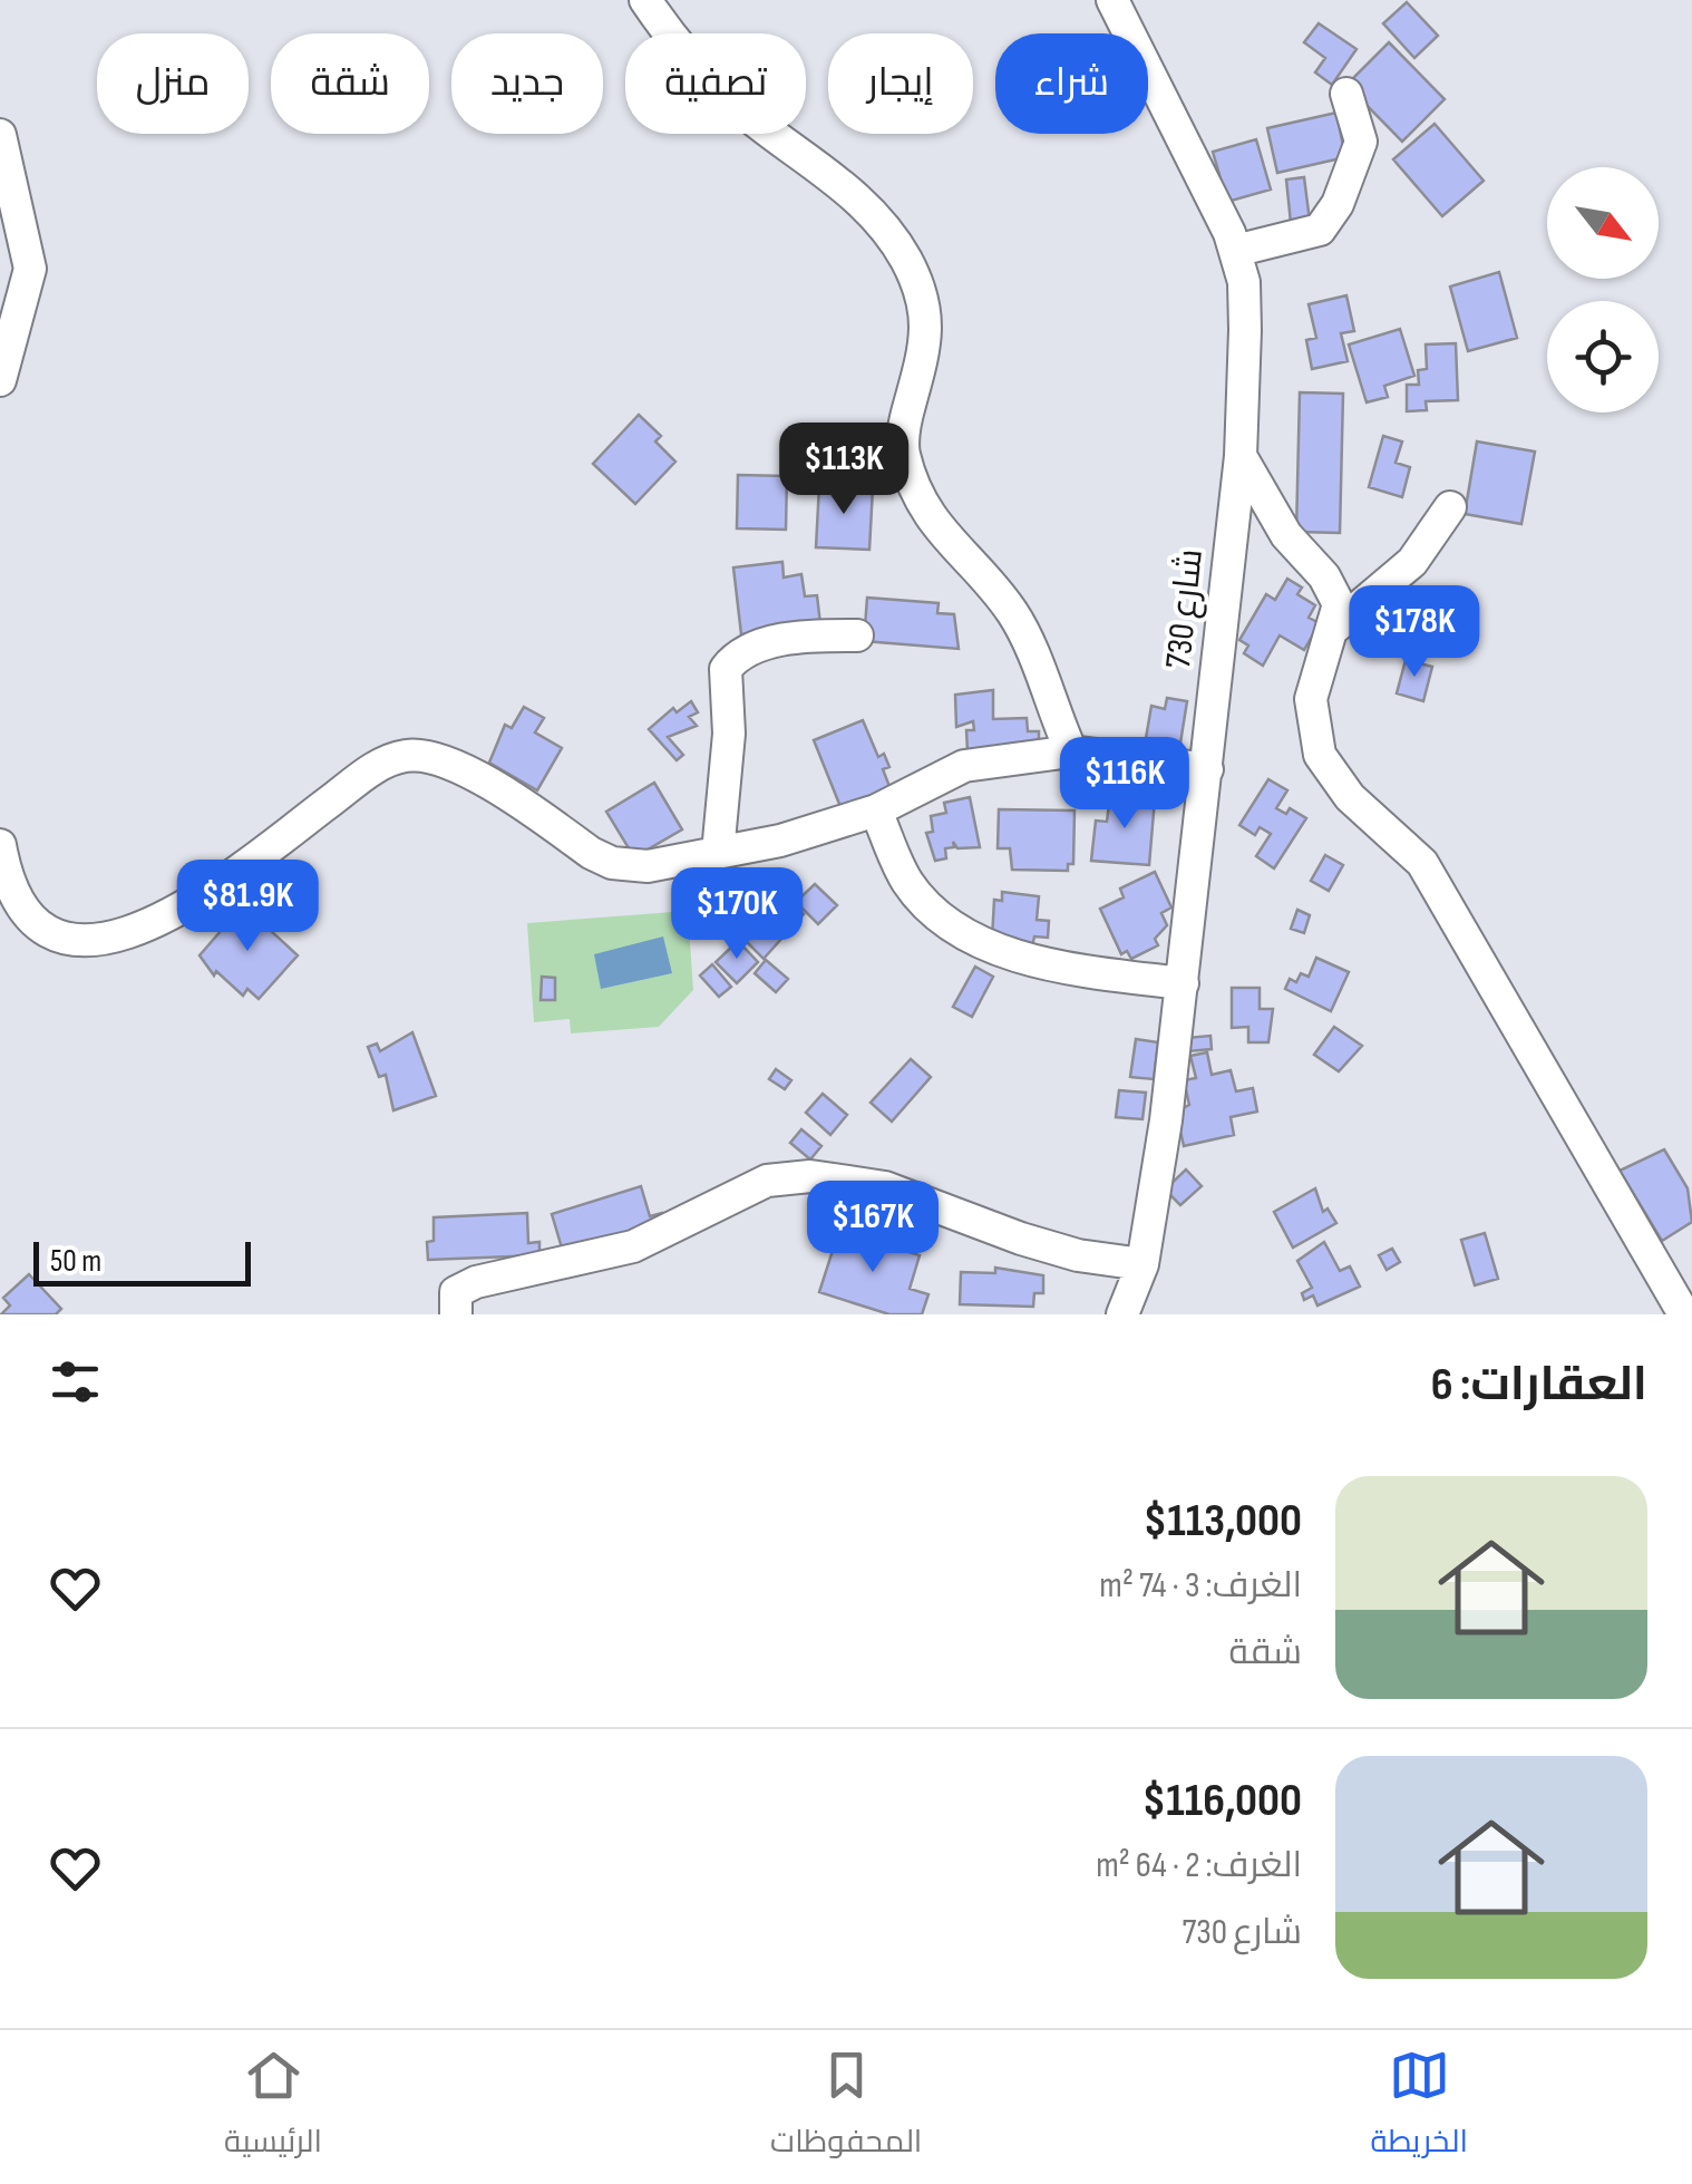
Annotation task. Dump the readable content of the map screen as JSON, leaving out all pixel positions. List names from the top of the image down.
{
  "streets": {
    "street": ["شارع 730"]
  },
  "scale_bar": "50 m",
  "north": "bottom right",
  "page": {
    "chip": [
      "شراء",
      "إيجار",
      "تصفية",
      "جديد",
      "شقة",
      "منزل"
    ],
    "price": [
      "$113K",
      "$178K",
      "$116K",
      "$81.9K",
      "$170K",
      "$167K"
    ],
    "scale": "50 m",
    "heading": "العقارات: 6",
    "list": [
      {
        "name": "$113,000",
        "note": "الغرف: 3 · 74 m² · شقة"
      },
      {
        "name": "$116,000",
        "note": "الغرف: 2 · 64 m² · شارع 730"
      }
    ],
    "tabs": ["الخريطة", "المحفوظات", "الرئيسية"]
  }
}
